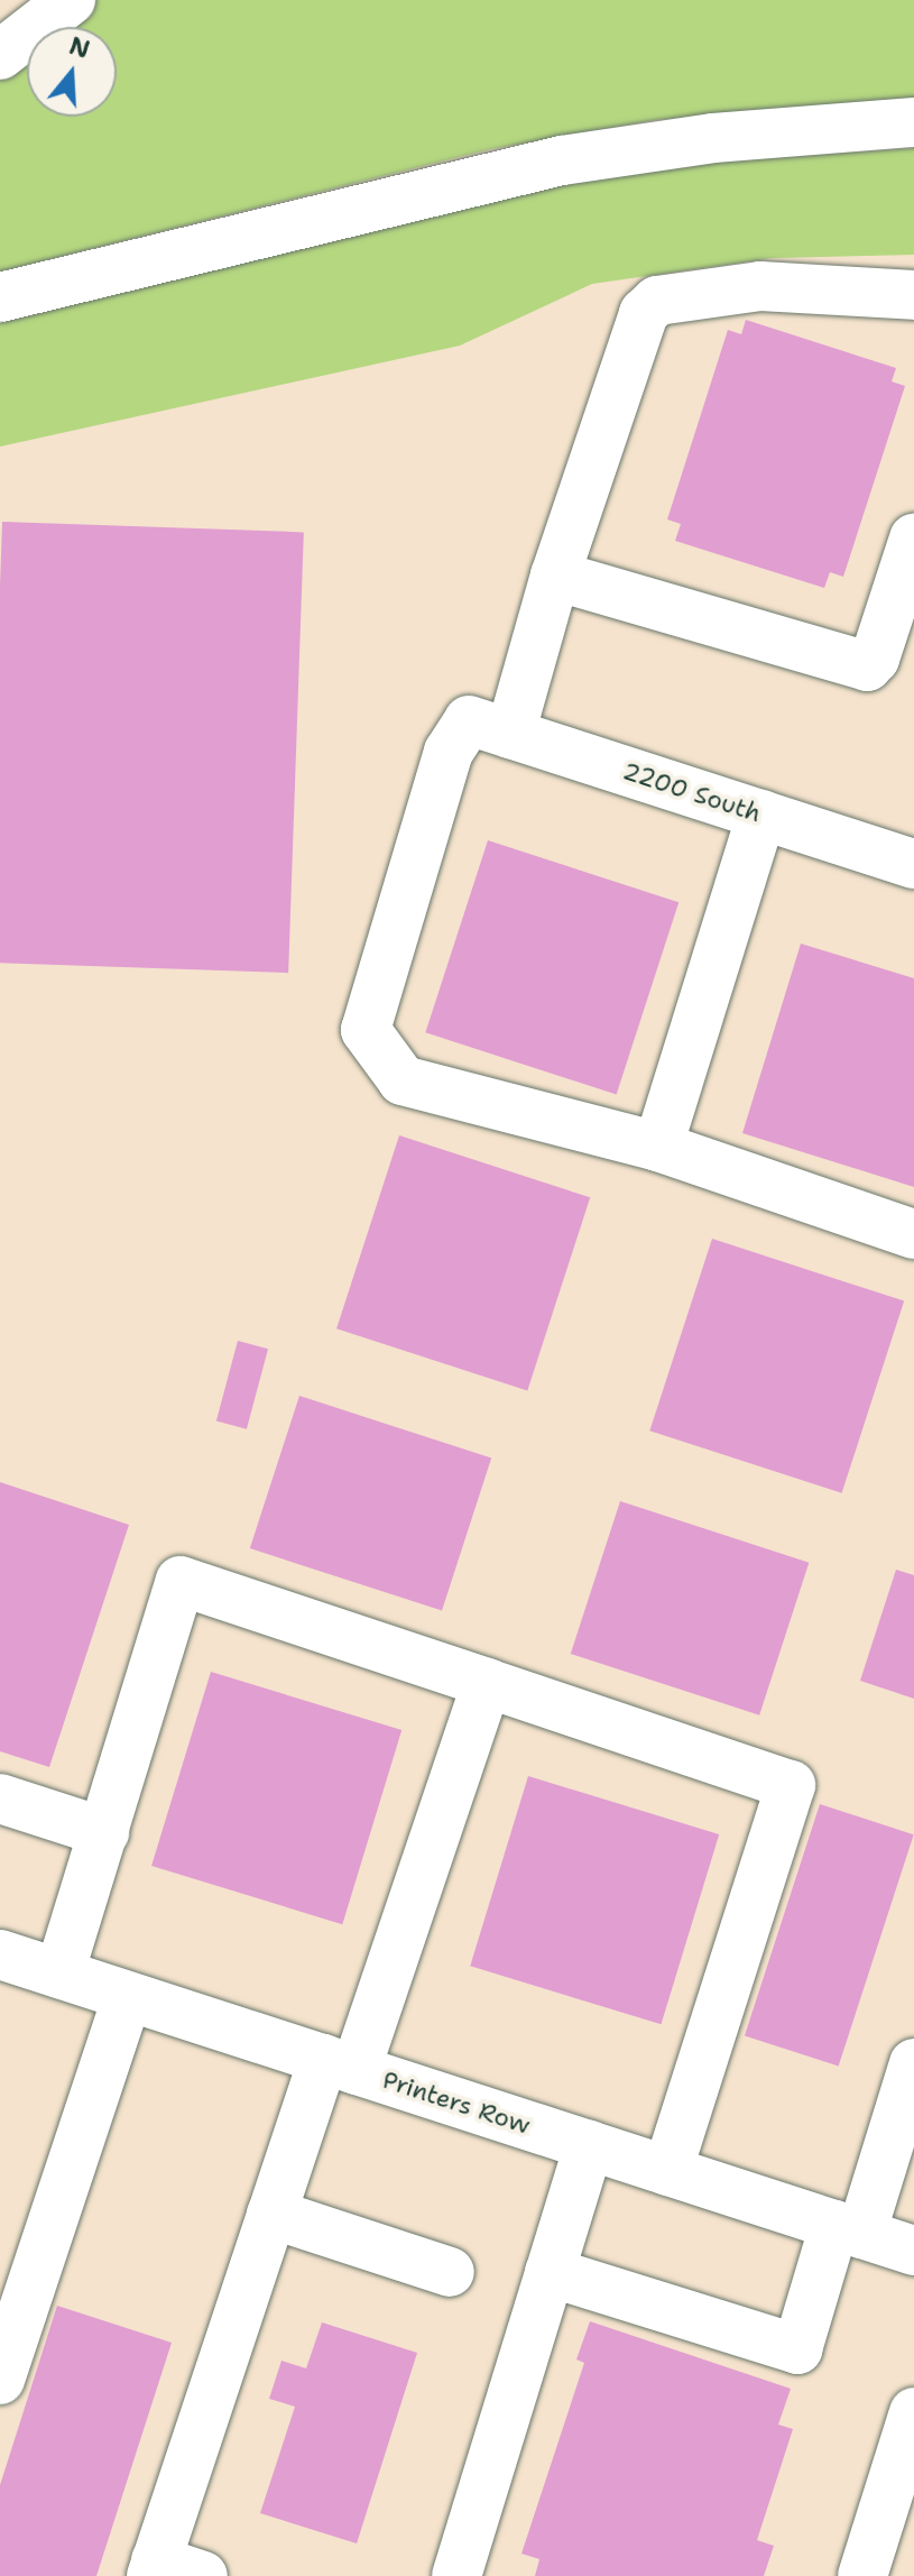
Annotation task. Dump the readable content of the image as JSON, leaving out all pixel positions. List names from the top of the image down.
{
  "streets": {
    "main road": ["2200 South", "Printers Row"]
  },
  "north": "top"
}
